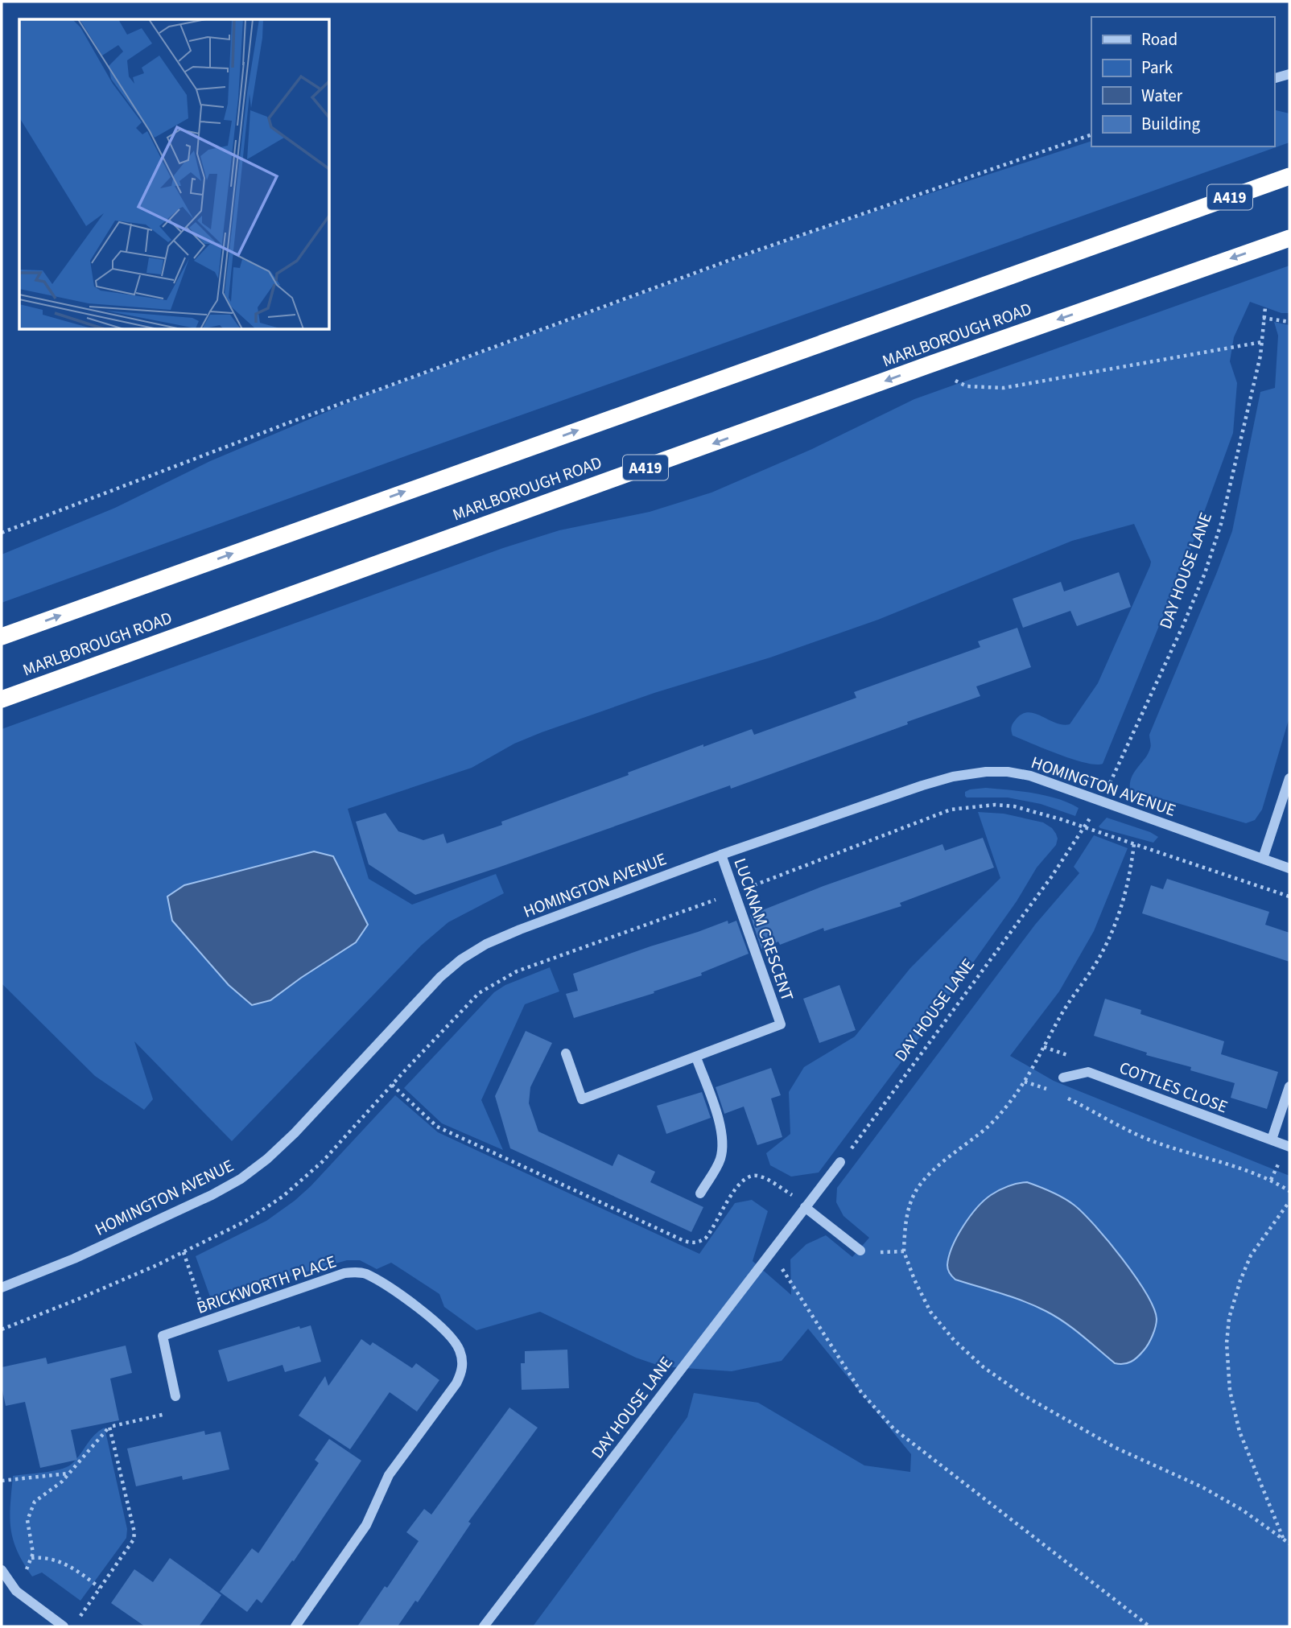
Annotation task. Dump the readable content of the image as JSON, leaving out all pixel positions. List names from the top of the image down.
{
  "streets": {
    "highway": ["A419", "MARLBOROUGH ROAD"],
    "street": [
      "DAY HOUSE LANE",
      "HOMINGTON AVENUE",
      "LUCKNAM CRESCENT",
      "COTTLES CLOSE",
      "BRICKWORTH PLACE"
    ]
  },
  "crossings": [
    ["DAY HOUSE LANE", "HOMINGTON AVENUE"],
    ["HOMINGTON AVENUE", "LUCKNAM CRESCENT"]
  ],
  "legend": [
    "Road",
    "Park",
    "Water",
    "Building"
  ]
}
